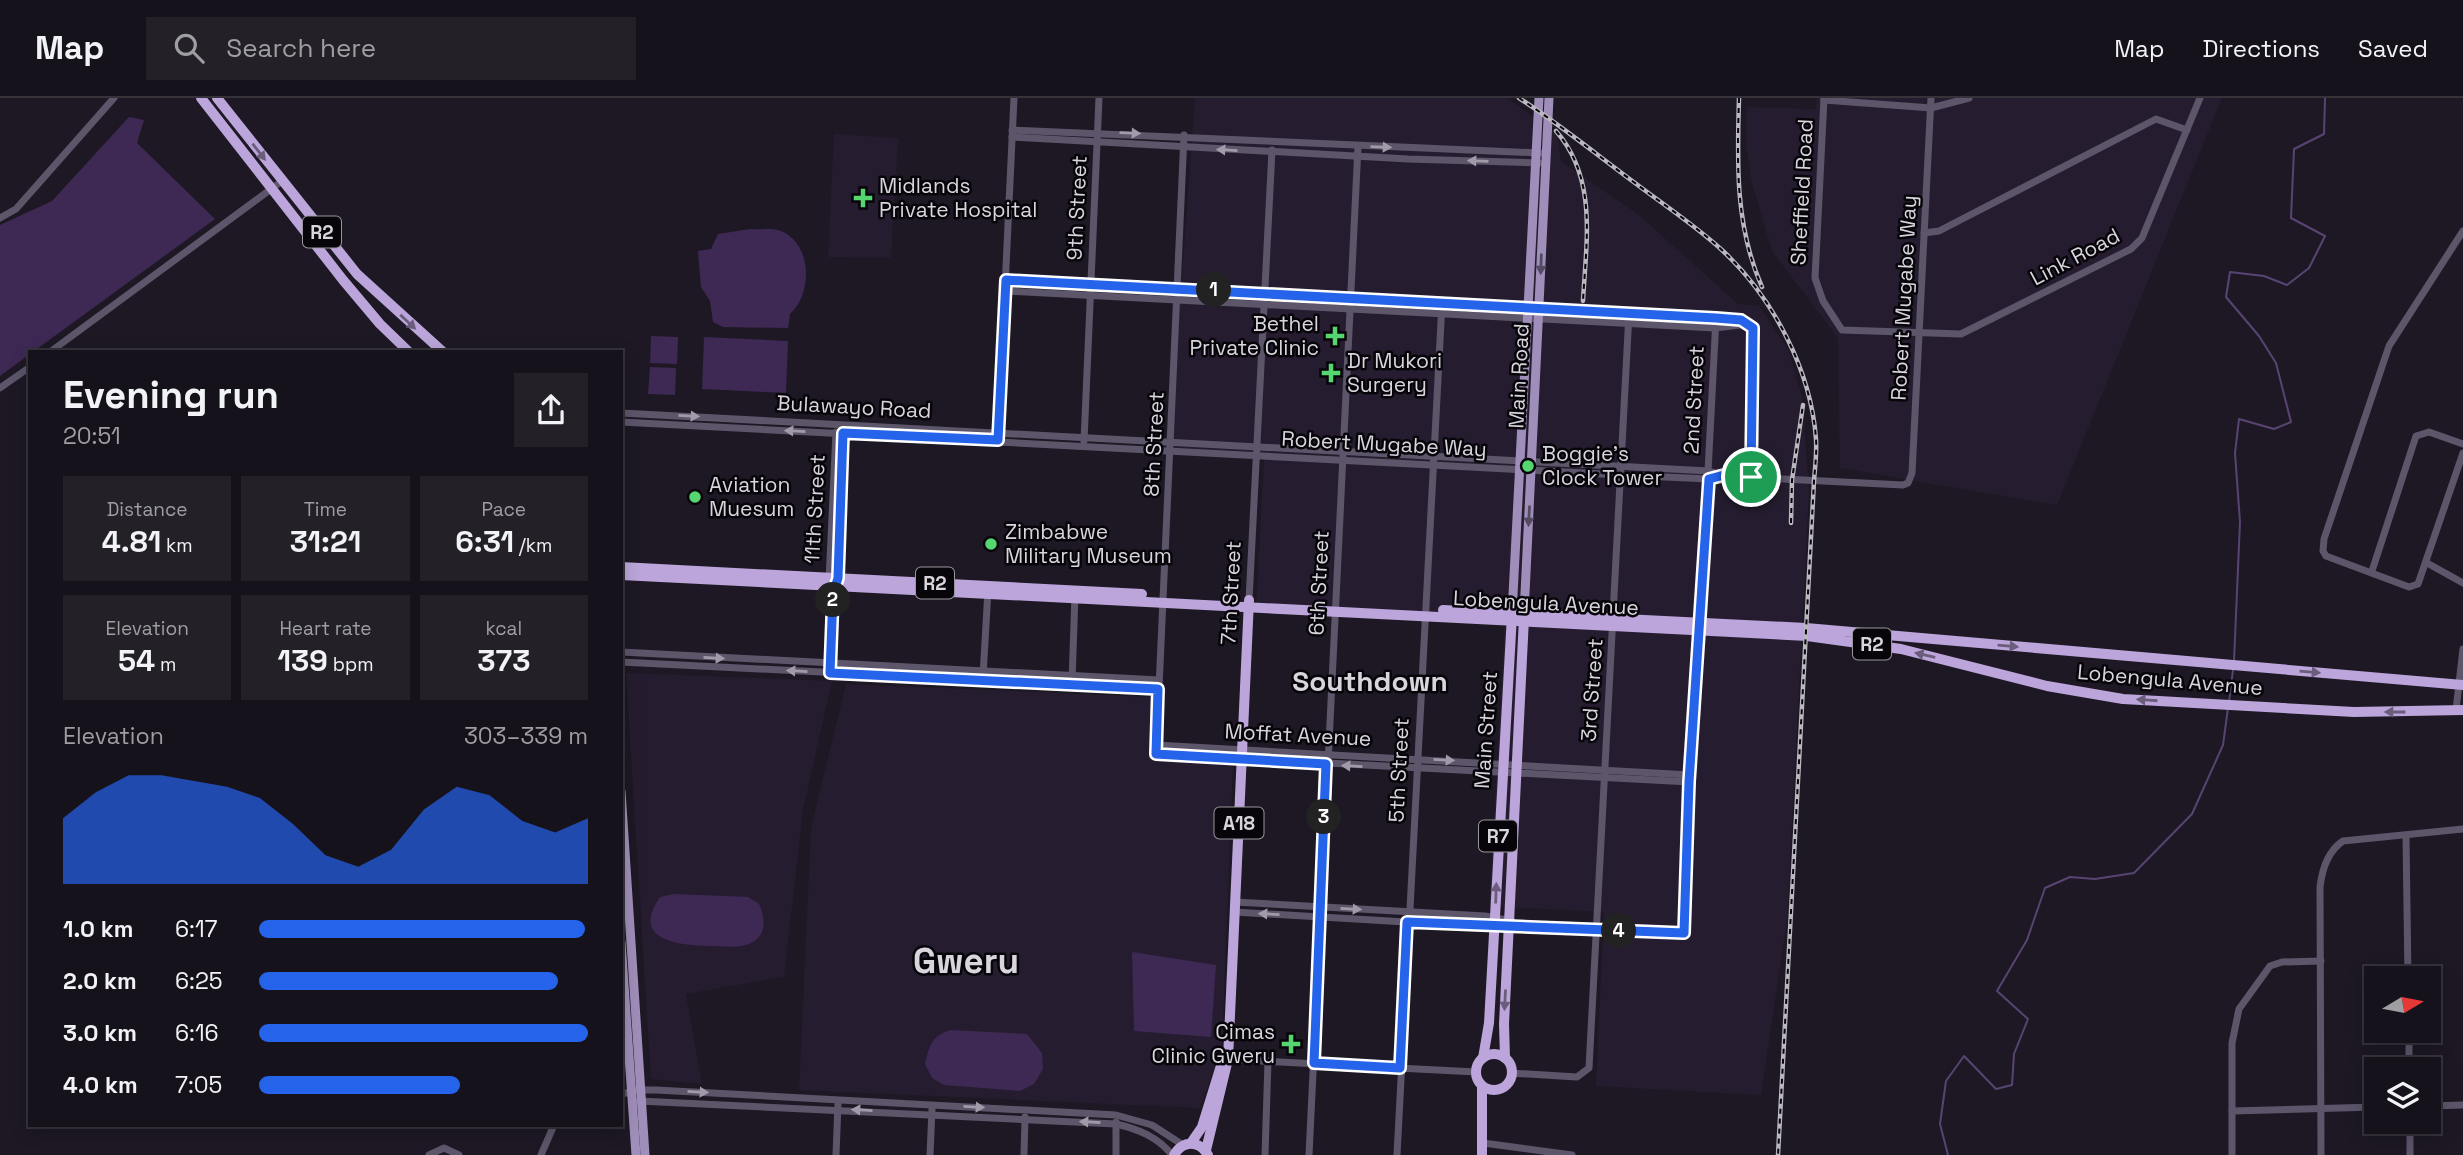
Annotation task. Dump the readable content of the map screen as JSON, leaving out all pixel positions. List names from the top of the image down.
{
  "streets": {
    "highway": [
      "R2",
      "7th Street",
      "Lobengula Avenue",
      "Main Street",
      "A18",
      "R7"
    ],
    "main road": ["Main Road"],
    "street": [
      "Sheffield Road",
      "9th Street",
      "Link Road",
      "Robert Mugabe Way",
      "2nd Street",
      "Bulawayo Road",
      "8th Street",
      "11th Street",
      "6th Street",
      "3rd Street",
      "Moffat Avenue",
      "5th Street"
    ]
  },
  "crossings": [
    ["Sheffield Road", "Link Road"],
    ["Sheffield Road", "Robert Mugabe Way"],
    ["9th Street", "Robert Mugabe Way"],
    ["9th Street", "Bulawayo Road"],
    ["Link Road", "Robert Mugabe Way"],
    ["Robert Mugabe Way", "Main Road"],
    ["Robert Mugabe Way", "2nd Street"],
    ["Robert Mugabe Way", "Bulawayo Road"],
    ["Robert Mugabe Way", "8th Street"],
    ["Robert Mugabe Way", "6th Street"],
    ["Robert Mugabe Way", "7th Street"],
    ["Robert Mugabe Way", "3rd Street"],
    ["Robert Mugabe Way", "5th Street"],
    ["Main Road", "Lobengula Avenue"],
    ["Main Road", "Main Street"],
    ["2nd Street", "Lobengula Avenue"],
    ["2nd Street", "3rd Street"],
    ["2nd Street", "Moffat Avenue"],
    ["Bulawayo Road", "11th Street"],
    ["8th Street", "Lobengula Avenue"],
    ["8th Street", "Moffat Avenue"],
    ["11th Street", "Lobengula Avenue"],
    ["6th Street", "Lobengula Avenue"],
    ["6th Street", "Moffat Avenue"],
    ["7th Street", "Lobengula Avenue"],
    ["7th Street", "Moffat Avenue"],
    ["7th Street", "A18"],
    ["Lobengula Avenue", "3rd Street"],
    ["Lobengula Avenue", "Main Street"],
    ["Lobengula Avenue", "5th Street"],
    ["3rd Street", "Main Street"],
    ["3rd Street", "Moffat Avenue"],
    ["Main Street", "Moffat Avenue"],
    ["Moffat Avenue", "5th Street"]
  ],
  "districts": ["Southdown", "Gweru"],
  "places": {
    "health": [
      "Midlands Private Hospital",
      "Bethel Private Clinic",
      "Dr Mukori Surgery",
      "Cimas Clinic Gweru"
    ],
    "other": ["Boggie's Clock Tower", "Aviation Muesum", "Zimbabwe Military Museum"]
  },
  "north": "right",
  "page": {
    "header": "Map",
    "search": "Search here",
    "nav": ["Map", "Directions", "Saved"],
    "pins": [
      "1",
      "2",
      "3",
      "4"
    ],
    "heading": ["Evening run", "20:51"],
    "stats": [
      ["Distance", "4.81 km"],
      ["Time", "31:21"],
      ["Pace", "6:31 /km"],
      ["Elevation", "54 m"],
      ["Heart rate", "139 bpm"],
      ["kcal", "373"]
    ],
    "chart": ["Elevation", "303–339 m"],
    "list": [
      {
        "name": "1.0 km",
        "note": "6:17"
      },
      {
        "name": "2.0 km",
        "note": "6:25"
      },
      {
        "name": "3.0 km",
        "note": "6:16"
      },
      {
        "name": "4.0 km",
        "note": "7:05"
      }
    ]
  }
}
